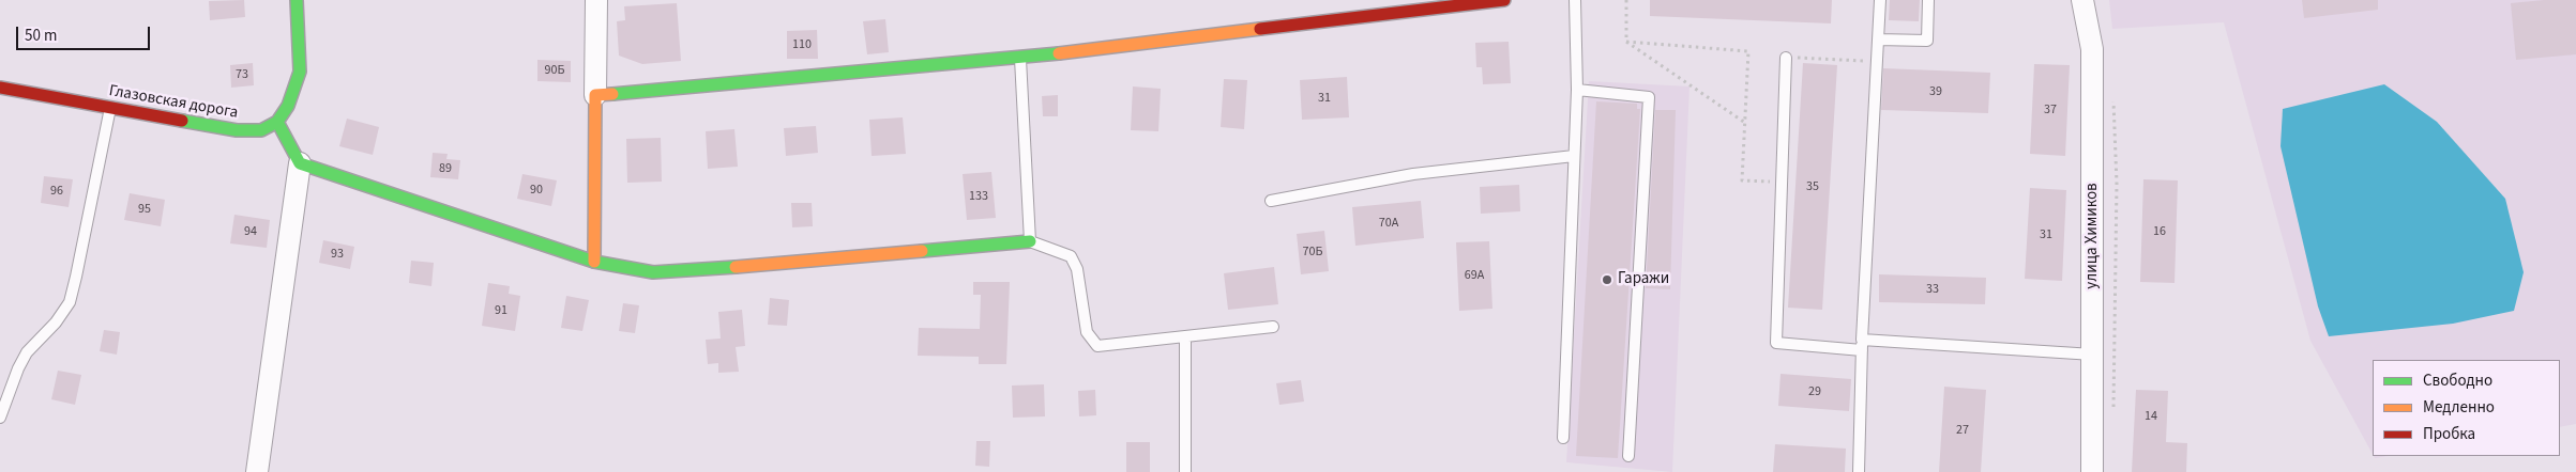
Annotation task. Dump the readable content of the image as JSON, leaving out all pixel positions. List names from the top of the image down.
{
  "streets": {
    "street": ["Глазовская дорога", "улица Химиков"]
  },
  "places": ["Гаражи"],
  "house_numbers": [
    "110",
    "90Б",
    "73",
    "39",
    "31",
    "37",
    "89",
    "35",
    "90",
    "96",
    "133",
    "95",
    "70А",
    "94",
    "16",
    "31",
    "70Б",
    "93",
    "69А",
    "33",
    "91",
    "29",
    "14",
    "27"
  ],
  "legend": ["Свободно", "Медленно", "Пробка"],
  "scale_bar": "50 m"
}
